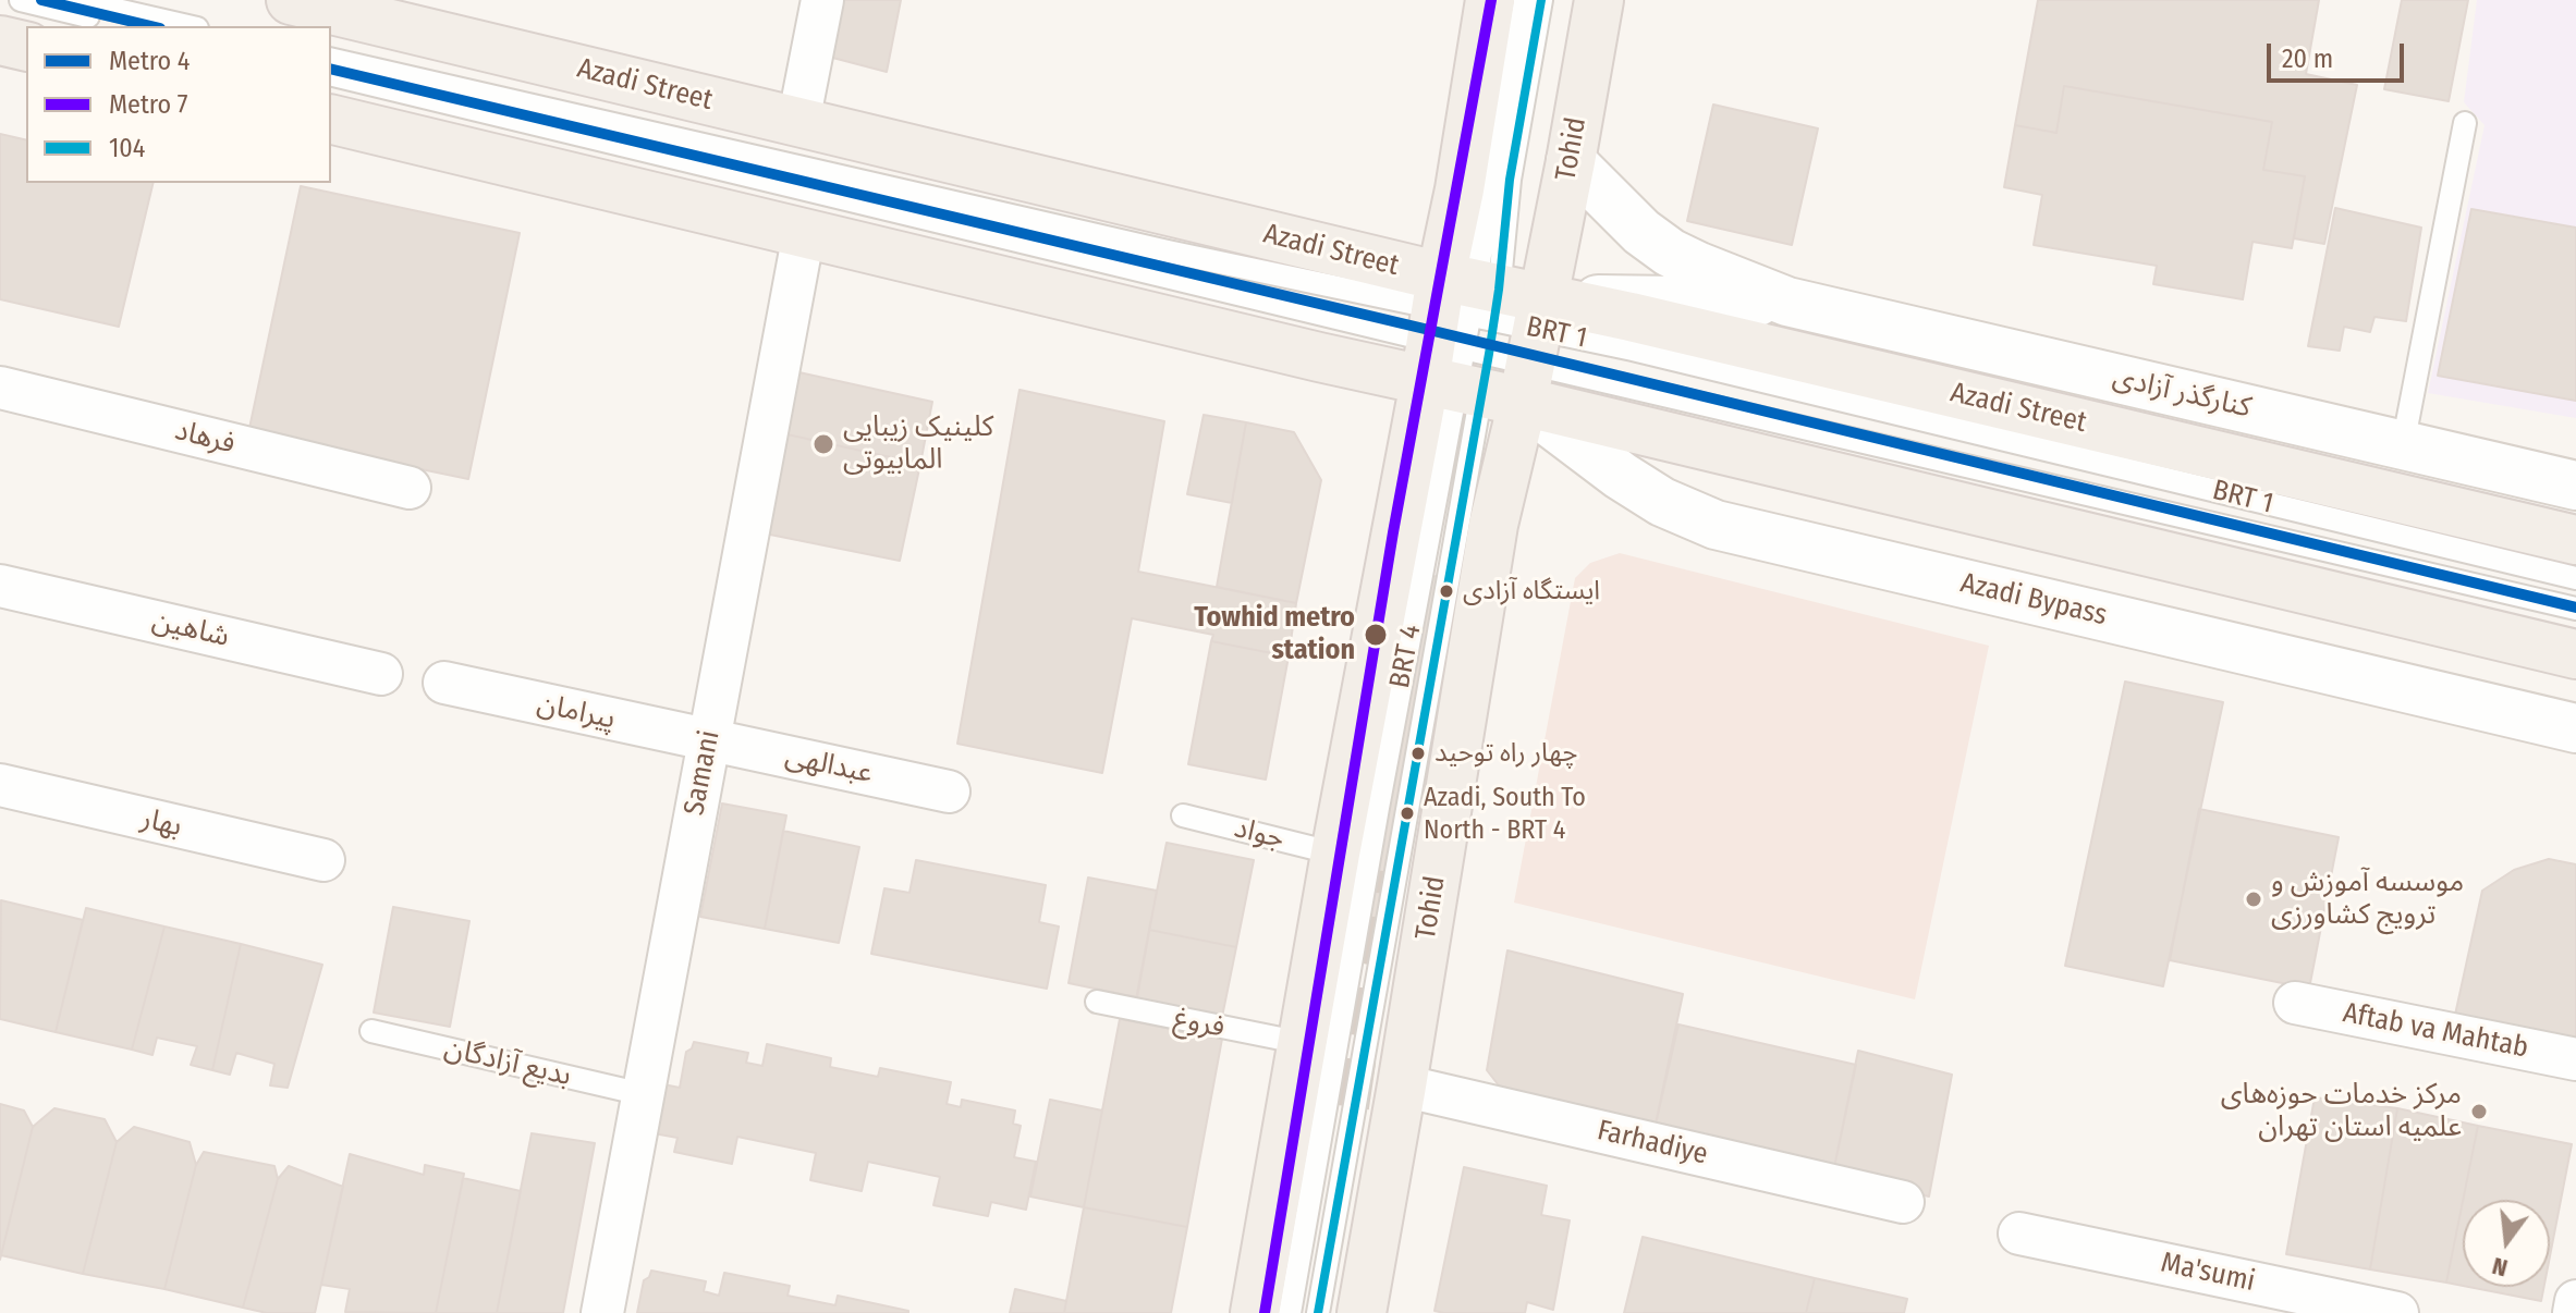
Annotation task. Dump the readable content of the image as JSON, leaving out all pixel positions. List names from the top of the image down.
{
  "streets": {
    "main road": [
      "Azadi Street",
      "Tohid",
      "کنارگذر آزادی",
      "Azadi Bypass"
    ],
    "street": [
      "فرهاد",
      "شاهین",
      "پیرامان",
      "عبدالهی",
      "Samani",
      "بهار",
      "Aftab va Mahtab",
      "Farhadiye",
      "Ma'sumi"
    ],
    "lane": [
      "BRT 1",
      "BRT 4",
      "جواد",
      "فروغ",
      "بدیع آزادگان"
    ]
  },
  "crossings": [
    ["Azadi Street", "Tohid"],
    ["Azadi Street", "BRT 1"],
    ["Azadi Street", "Azadi Bypass"],
    ["Azadi Street", "BRT 4"],
    ["Azadi Street", "Samani"],
    ["Tohid", "BRT 1"],
    ["Tohid", "Azadi Bypass"],
    ["Tohid", "BRT 4"],
    ["Tohid", "جواد"],
    ["Tohid", "فروغ"],
    ["Tohid", "Farhadiye"],
    ["BRT 1", "Azadi Bypass"],
    ["BRT 1", "BRT 4"],
    ["Azadi Bypass", "BRT 4"],
    ["پیرامان", "عبدالهی"],
    ["پیرامان", "Samani"],
    ["عبدالهی", "Samani"],
    ["Samani", "بدیع آزادگان"]
  ],
  "places": [
    "کلینیک زیبایی المابیوتی",
    "ایستگاه آزادی",
    "Towhid metro station",
    "چهار راه توحید",
    "Azadi, South To North - BRT 4",
    "موسسه آموزش و ترویج کشاورزی",
    "مرکز خدمات حوزه‌های علمیه استان تهران"
  ],
  "lines": ["metro line 4", "metro line 7", "transit line 104"],
  "legend": ["Metro 4", "Metro 7", "104"],
  "scale_bar": "20 m",
  "north": "bottom"
}
